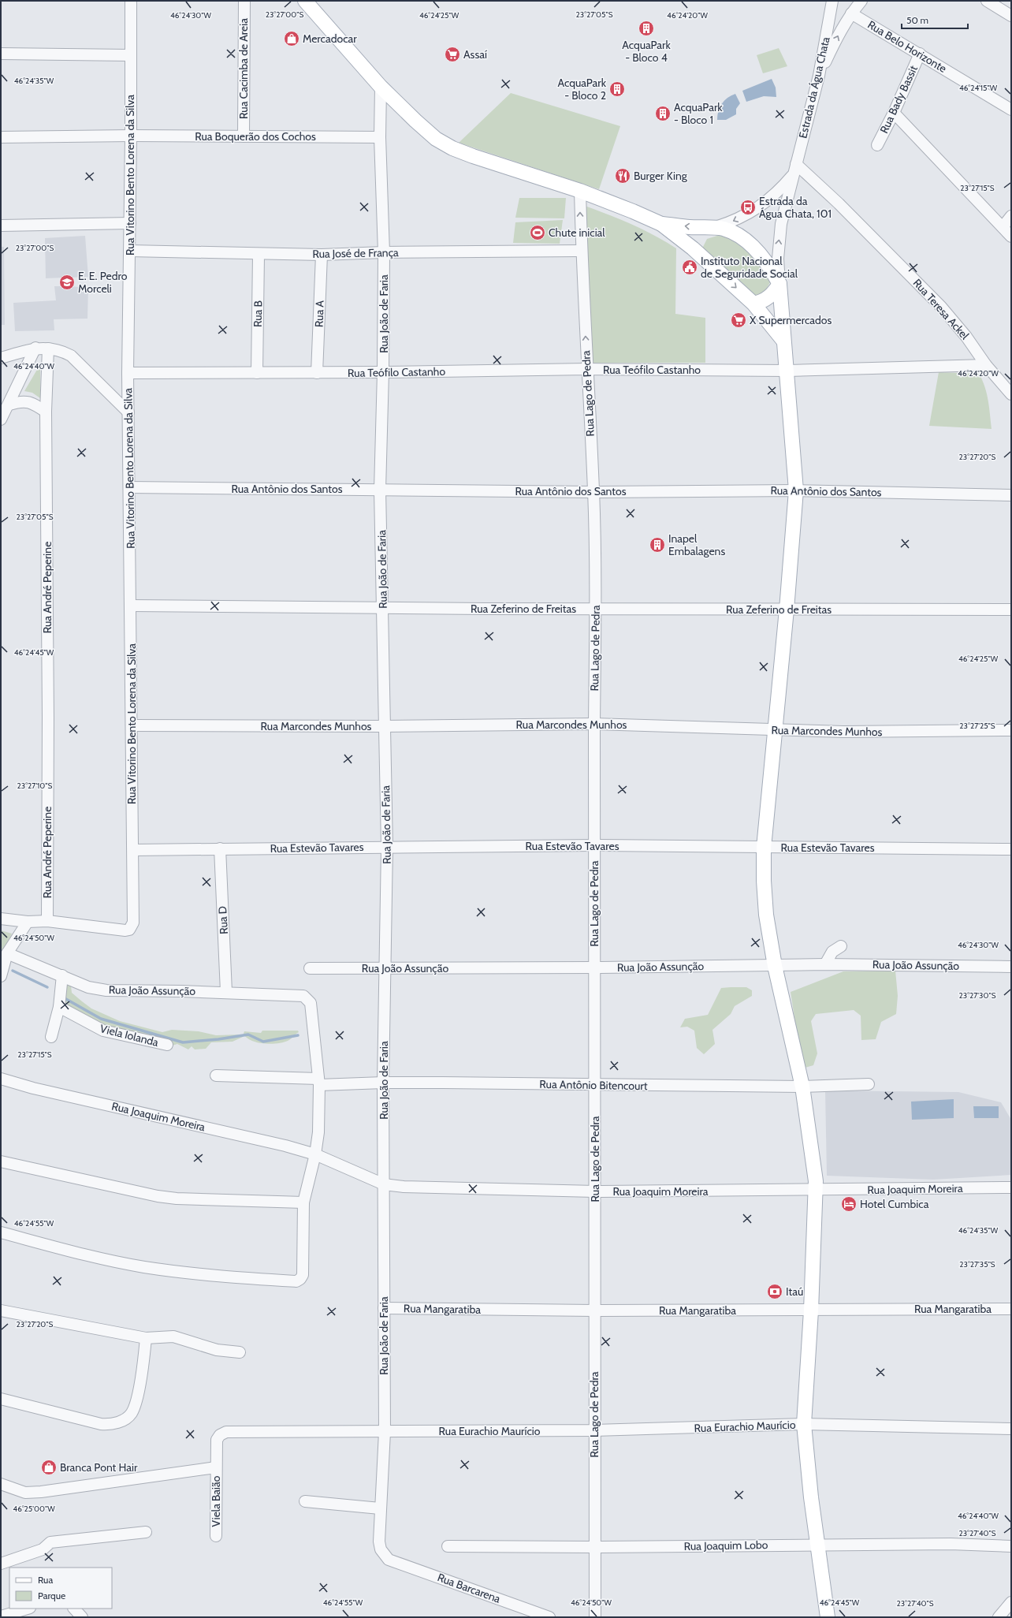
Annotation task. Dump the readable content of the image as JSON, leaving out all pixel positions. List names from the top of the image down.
{
  "streets": {
    "street": [
      "Rua Belo Horizonte",
      "Rua Cacimba de Areia",
      "Estrada da Água Chata",
      "Rua Bady Bassit",
      "Rua Boquerão dos Cochos",
      "Rua Vitorino Bento Lorena da Silva",
      "Rua José de França",
      "Rua Teresa Ackel",
      "Rua B",
      "Rua A",
      "Rua João de Faria",
      "Rua Teófilo Castanho",
      "Rua Lago de Pedra",
      "Rua Antônio dos Santos",
      "Rua André Peperine",
      "Rua Zeferino de Freitas",
      "Rua Marcondes Munhos",
      "Rua Estevão Tavares",
      "Rua D",
      "Rua João Assunção",
      "Viela Iolanda",
      "Rua Antônio Bitencourt",
      "Rua Joaquim Moreira",
      "Rua Mangaratiba",
      "Rua Eurachio Maurício",
      "Viela Baião",
      "Rua Joaquim Lobo",
      "Rua Barcarena"
    ]
  },
  "crossings": [
    ["Rua Belo Horizonte", "Rua Bady Bassit"],
    ["Rua Cacimba de Areia", "Rua Boquerão dos Cochos"],
    ["Estrada da Água Chata", "Rua Teresa Ackel"],
    ["Rua Boquerão dos Cochos", "Rua Vitorino Bento Lorena da Silva"],
    ["Rua Boquerão dos Cochos", "Rua João de Faria"],
    ["Rua Vitorino Bento Lorena da Silva", "Rua José de França"],
    ["Rua Vitorino Bento Lorena da Silva", "Rua Teófilo Castanho"],
    ["Rua Vitorino Bento Lorena da Silva", "Rua Antônio dos Santos"],
    ["Rua Vitorino Bento Lorena da Silva", "Rua André Peperine"],
    ["Rua Vitorino Bento Lorena da Silva", "Rua Zeferino de Freitas"],
    ["Rua Vitorino Bento Lorena da Silva", "Rua Marcondes Munhos"],
    ["Rua Vitorino Bento Lorena da Silva", "Rua Estevão Tavares"],
    ["Rua José de França", "Rua B"],
    ["Rua José de França", "Rua A"],
    ["Rua José de França", "Rua João de Faria"],
    ["Rua José de França", "Rua Lago de Pedra"],
    ["Rua Teresa Ackel", "Rua Teófilo Castanho"],
    ["Rua B", "Rua Teófilo Castanho"],
    ["Rua A", "Rua Teófilo Castanho"],
    ["Rua João de Faria", "Rua Teófilo Castanho"],
    ["Rua João de Faria", "Rua Antônio dos Santos"],
    ["Rua João de Faria", "Rua Zeferino de Freitas"],
    ["Rua João de Faria", "Rua Marcondes Munhos"],
    ["Rua João de Faria", "Rua Estevão Tavares"],
    ["Rua João de Faria", "Rua João Assunção"],
    ["Rua João de Faria", "Rua Antônio Bitencourt"],
    ["Rua João de Faria", "Rua Joaquim Moreira"],
    ["Rua João de Faria", "Rua Mangaratiba"],
    ["Rua João de Faria", "Rua Eurachio Maurício"],
    ["Rua João de Faria", "Rua Barcarena"],
    ["Rua Teófilo Castanho", "Rua Lago de Pedra"],
    ["Rua Lago de Pedra", "Rua Antônio dos Santos"],
    ["Rua Lago de Pedra", "Rua Zeferino de Freitas"],
    ["Rua Lago de Pedra", "Rua Marcondes Munhos"],
    ["Rua Lago de Pedra", "Rua Estevão Tavares"],
    ["Rua Lago de Pedra", "Rua João Assunção"],
    ["Rua Lago de Pedra", "Rua Antônio Bitencourt"],
    ["Rua Lago de Pedra", "Rua Joaquim Moreira"],
    ["Rua Lago de Pedra", "Rua Mangaratiba"],
    ["Rua Lago de Pedra", "Rua Eurachio Maurício"],
    ["Rua Lago de Pedra", "Rua Joaquim Lobo"],
    ["Rua Estevão Tavares", "Rua D"],
    ["Rua D", "Rua João Assunção"],
    ["Rua João Assunção", "Rua Antônio Bitencourt"],
    ["Rua Eurachio Maurício", "Viela Baião"]
  ],
  "places": {
    "building": [
      "AcquaPark - Bloco 4",
      "AcquaPark - Bloco 2",
      "AcquaPark - Bloco 1",
      "Inapel Embalagens"
    ],
    "shop": ["Mercadocar", "Branca Pont Hair"],
    "supermarket": ["Assaí", "X Supermercados"],
    "restaurant": ["Burger King"],
    "bus stop": ["Estrada da Água Chata, 101"],
    "sports": ["Chute inicial"],
    "public building": ["Instituto Nacional de Seguridade Social"],
    "school or university": ["E. E. Pedro Morceli"],
    "hotel": ["Hotel Cumbica"],
    "bank": ["Itaú"]
  },
  "legend": ["Rua", "Parque"],
  "scale_bar": "50 m",
  "coordinates": [
    "23°27'00\"S",
    "23°27'05\"S",
    "46°24'30\"W",
    "46°24'25\"W",
    "46°24'20\"W",
    "46°24'35\"W",
    "46°24'15\"W",
    "23°27'15\"S",
    "46°24'40\"W",
    "23°27'20\"S",
    "46°24'45\"W",
    "23°27'25\"S",
    "23°27'10\"S",
    "46°24'50\"W",
    "23°27'30\"S",
    "46°24'55\"W",
    "23°27'35\"S",
    "46°25'00\"W",
    "23°27'40\"S"
  ]
}
